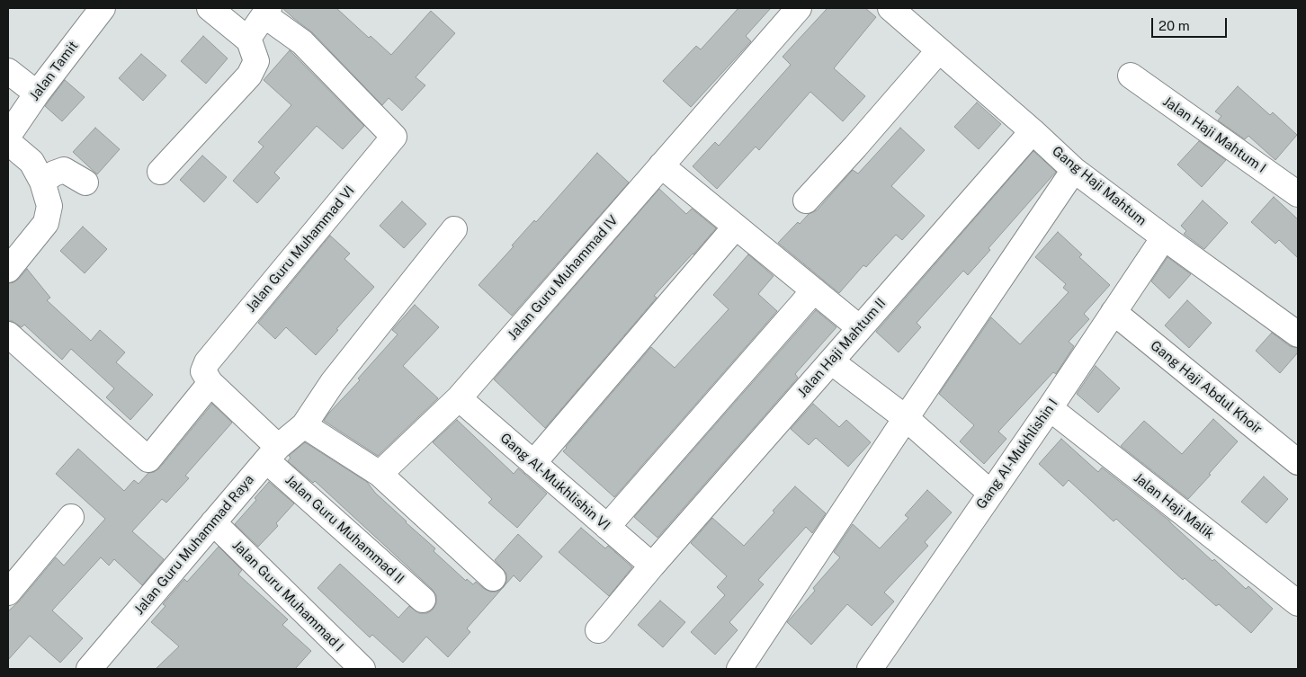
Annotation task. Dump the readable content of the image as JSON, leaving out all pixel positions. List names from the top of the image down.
{
  "streets": {
    "street": [
      "Jalan Tamit",
      "Jalan Haji Mahtum I",
      "Gang Haji Mahtum",
      "Jalan Guru Muhammad VI",
      "Jalan Guru Muhammad IV",
      "Jalan Haji Mahtum II",
      "Gang Haji Abdul Khoir",
      "Gang AI-Mukhlishin I",
      "Gang Al-Mukhlishin VI",
      "Jalan Haji Malik",
      "Jalan Guru Muhammad II",
      "Jalan Guru Muhammad Raya",
      "Jalan Guru Muhammad I"
    ]
  },
  "crossings": [
    ["Gang Haji Mahtum", "Jalan Haji Mahtum II"],
    ["Gang Haji Mahtum", "Gang AI-Mukhlishin I"],
    ["Jalan Guru Muhammad VI", "Jalan Guru Muhammad II"],
    ["Jalan Guru Muhammad IV", "Gang Al-Mukhlishin VI"],
    ["Jalan Haji Mahtum II", "Gang Al-Mukhlishin VI"],
    ["Gang Haji Abdul Khoir", "Gang AI-Mukhlishin I"],
    ["Gang AI-Mukhlishin I", "Jalan Haji Malik"],
    ["Jalan Guru Muhammad II", "Jalan Guru Muhammad Raya"],
    ["Jalan Guru Muhammad Raya", "Jalan Guru Muhammad I"]
  ],
  "scale_bar": "20 m"
}
